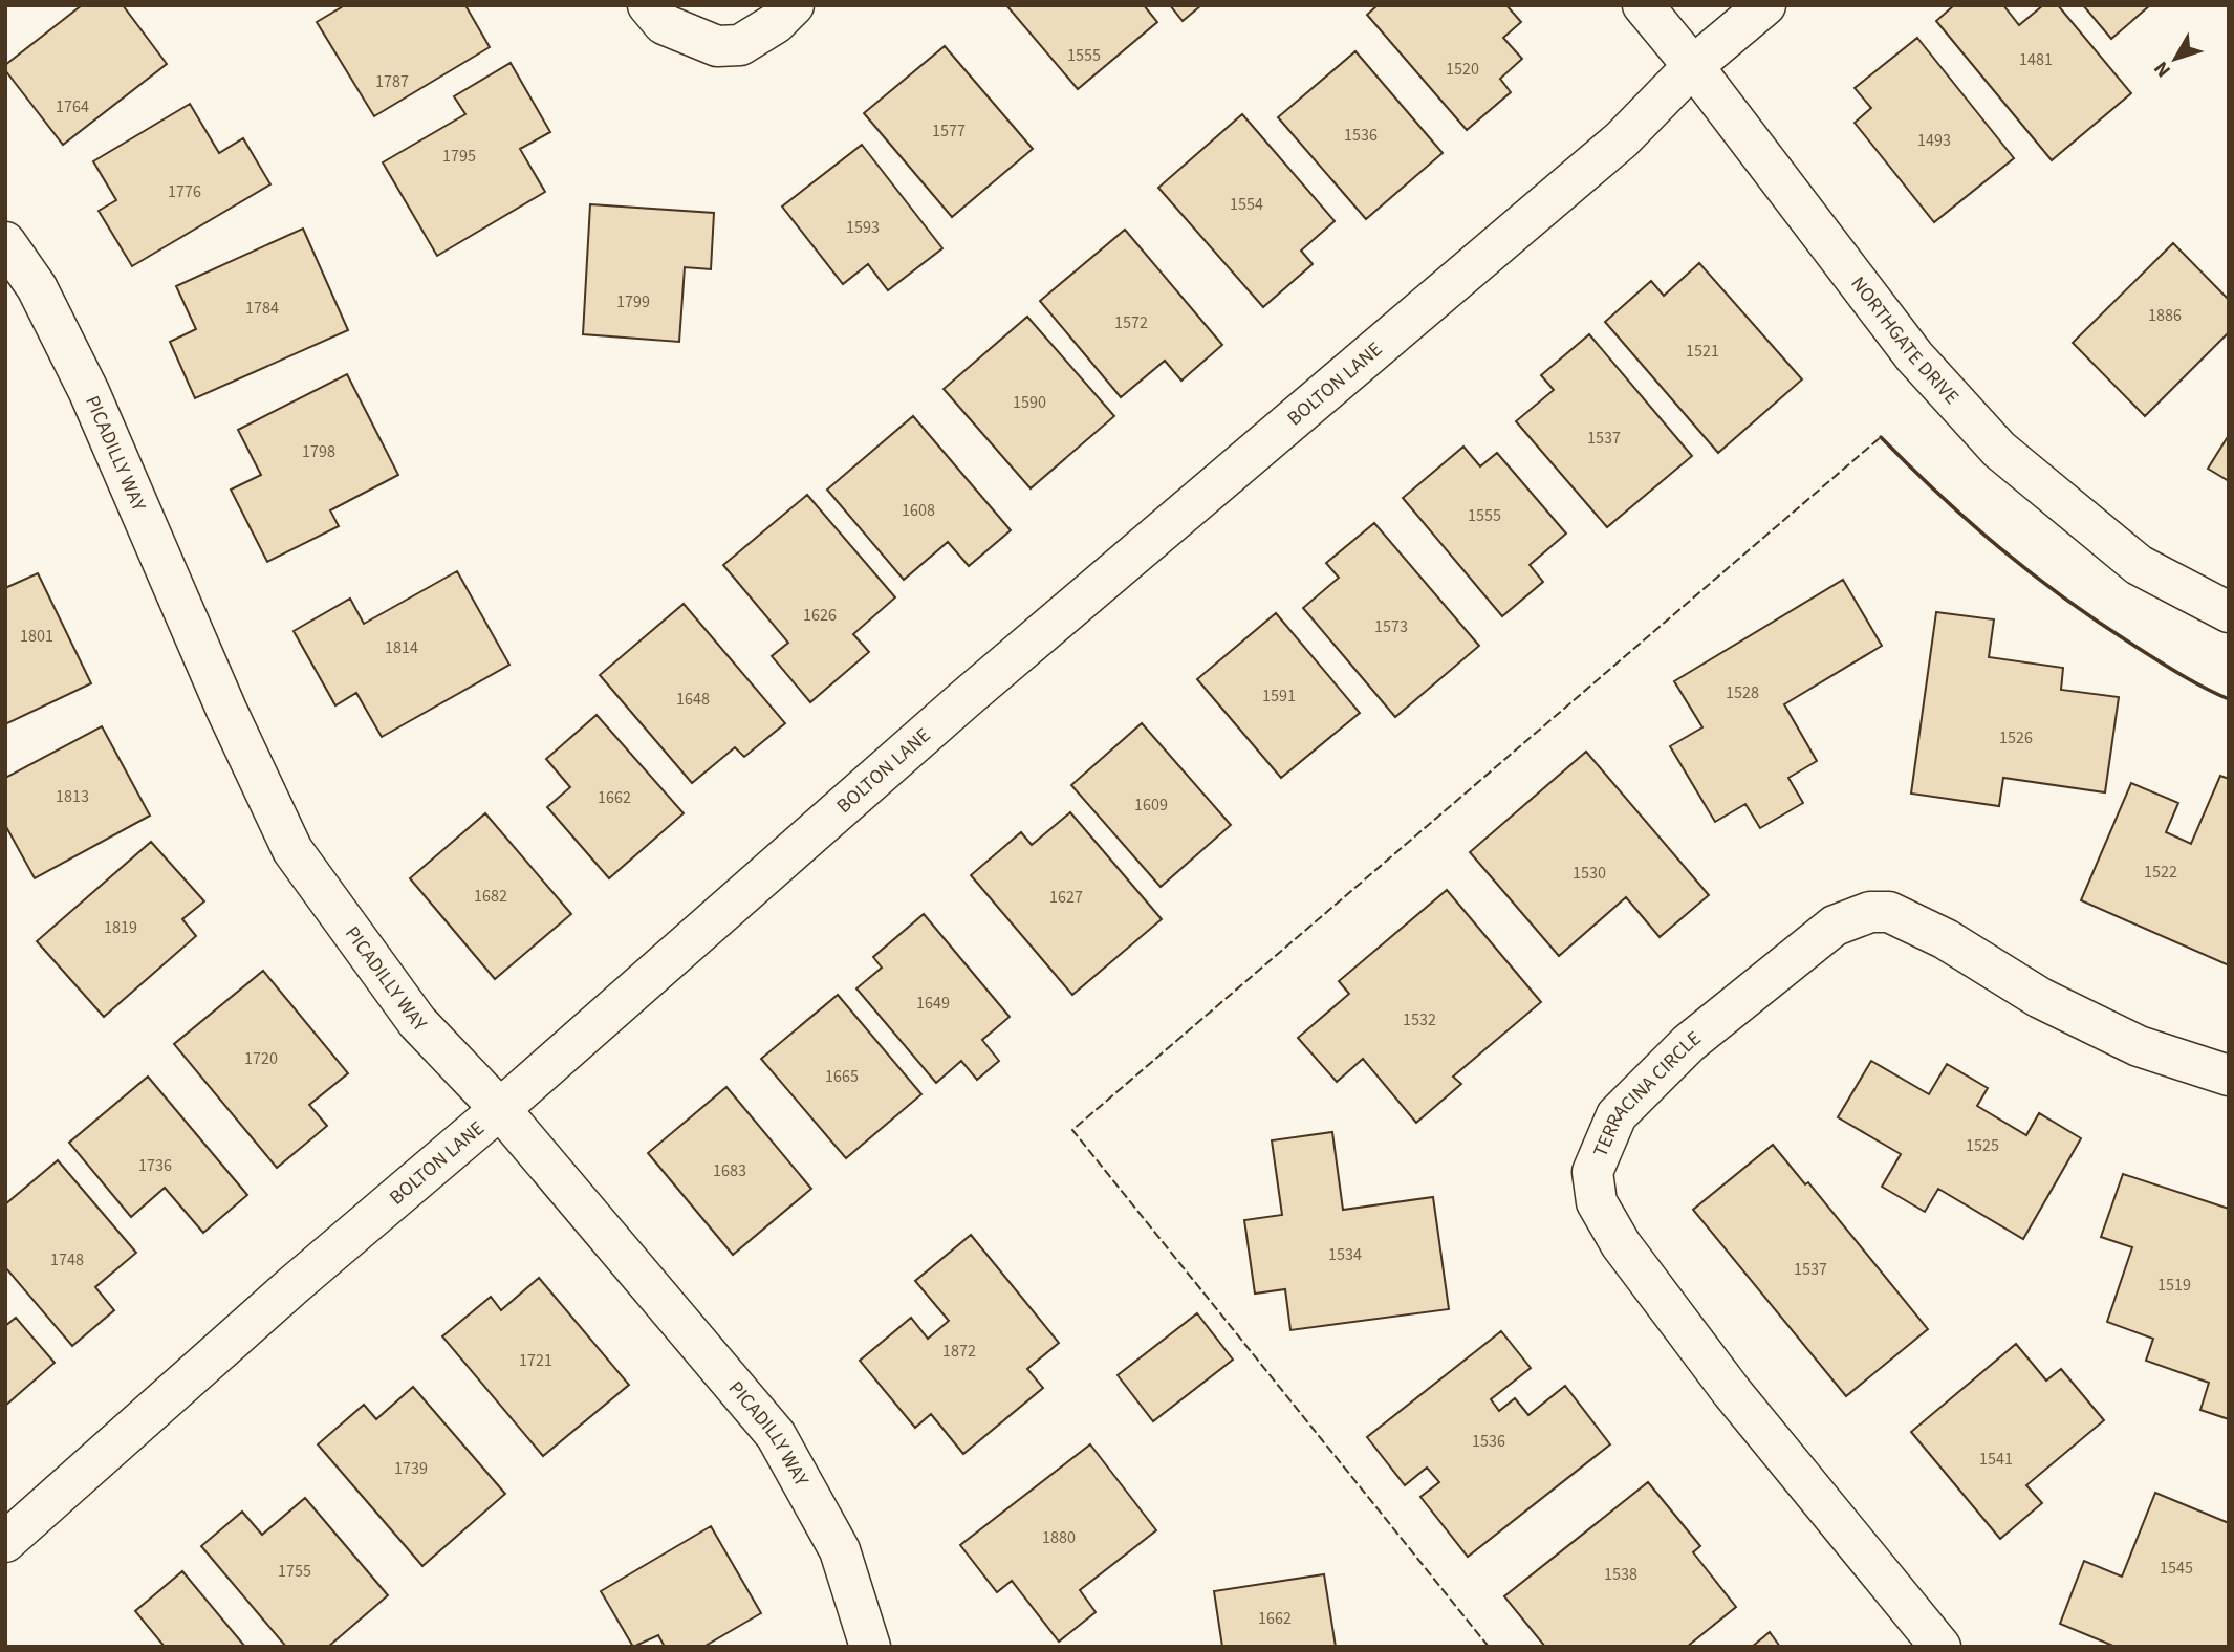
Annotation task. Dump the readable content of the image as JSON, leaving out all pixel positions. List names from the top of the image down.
{
  "streets": {
    "street": [
      "NORTHGATE DRIVE",
      "BOLTON LANE",
      "PICADILLY WAY",
      "TERRACINA CIRCLE"
    ]
  },
  "crossings": [
    ["NORTHGATE DRIVE", "BOLTON LANE"],
    ["BOLTON LANE", "PICADILLY WAY"]
  ],
  "house_numbers": [
    "1555",
    "1481",
    "1520",
    "1787",
    "1764",
    "1577",
    "1536",
    "1493",
    "1795",
    "1776",
    "1554",
    "1593",
    "1799",
    "1784",
    "1886",
    "1572",
    "1521",
    "1590",
    "1537",
    "1798",
    "1608",
    "1555",
    "1626",
    "1573",
    "1801",
    "1814",
    "1528",
    "1591",
    "1648",
    "1526",
    "1813",
    "1662",
    "1609",
    "1522",
    "1530",
    "1682",
    "1627",
    "1819",
    "1649",
    "1532",
    "1720",
    "1665",
    "1525",
    "1736",
    "1683",
    "1534",
    "1748",
    "1537",
    "1519",
    "1872",
    "1721",
    "1536",
    "1541",
    "1739",
    "1880",
    "1545",
    "1755",
    "1538",
    "1662"
  ],
  "north": "bottom left"
}
